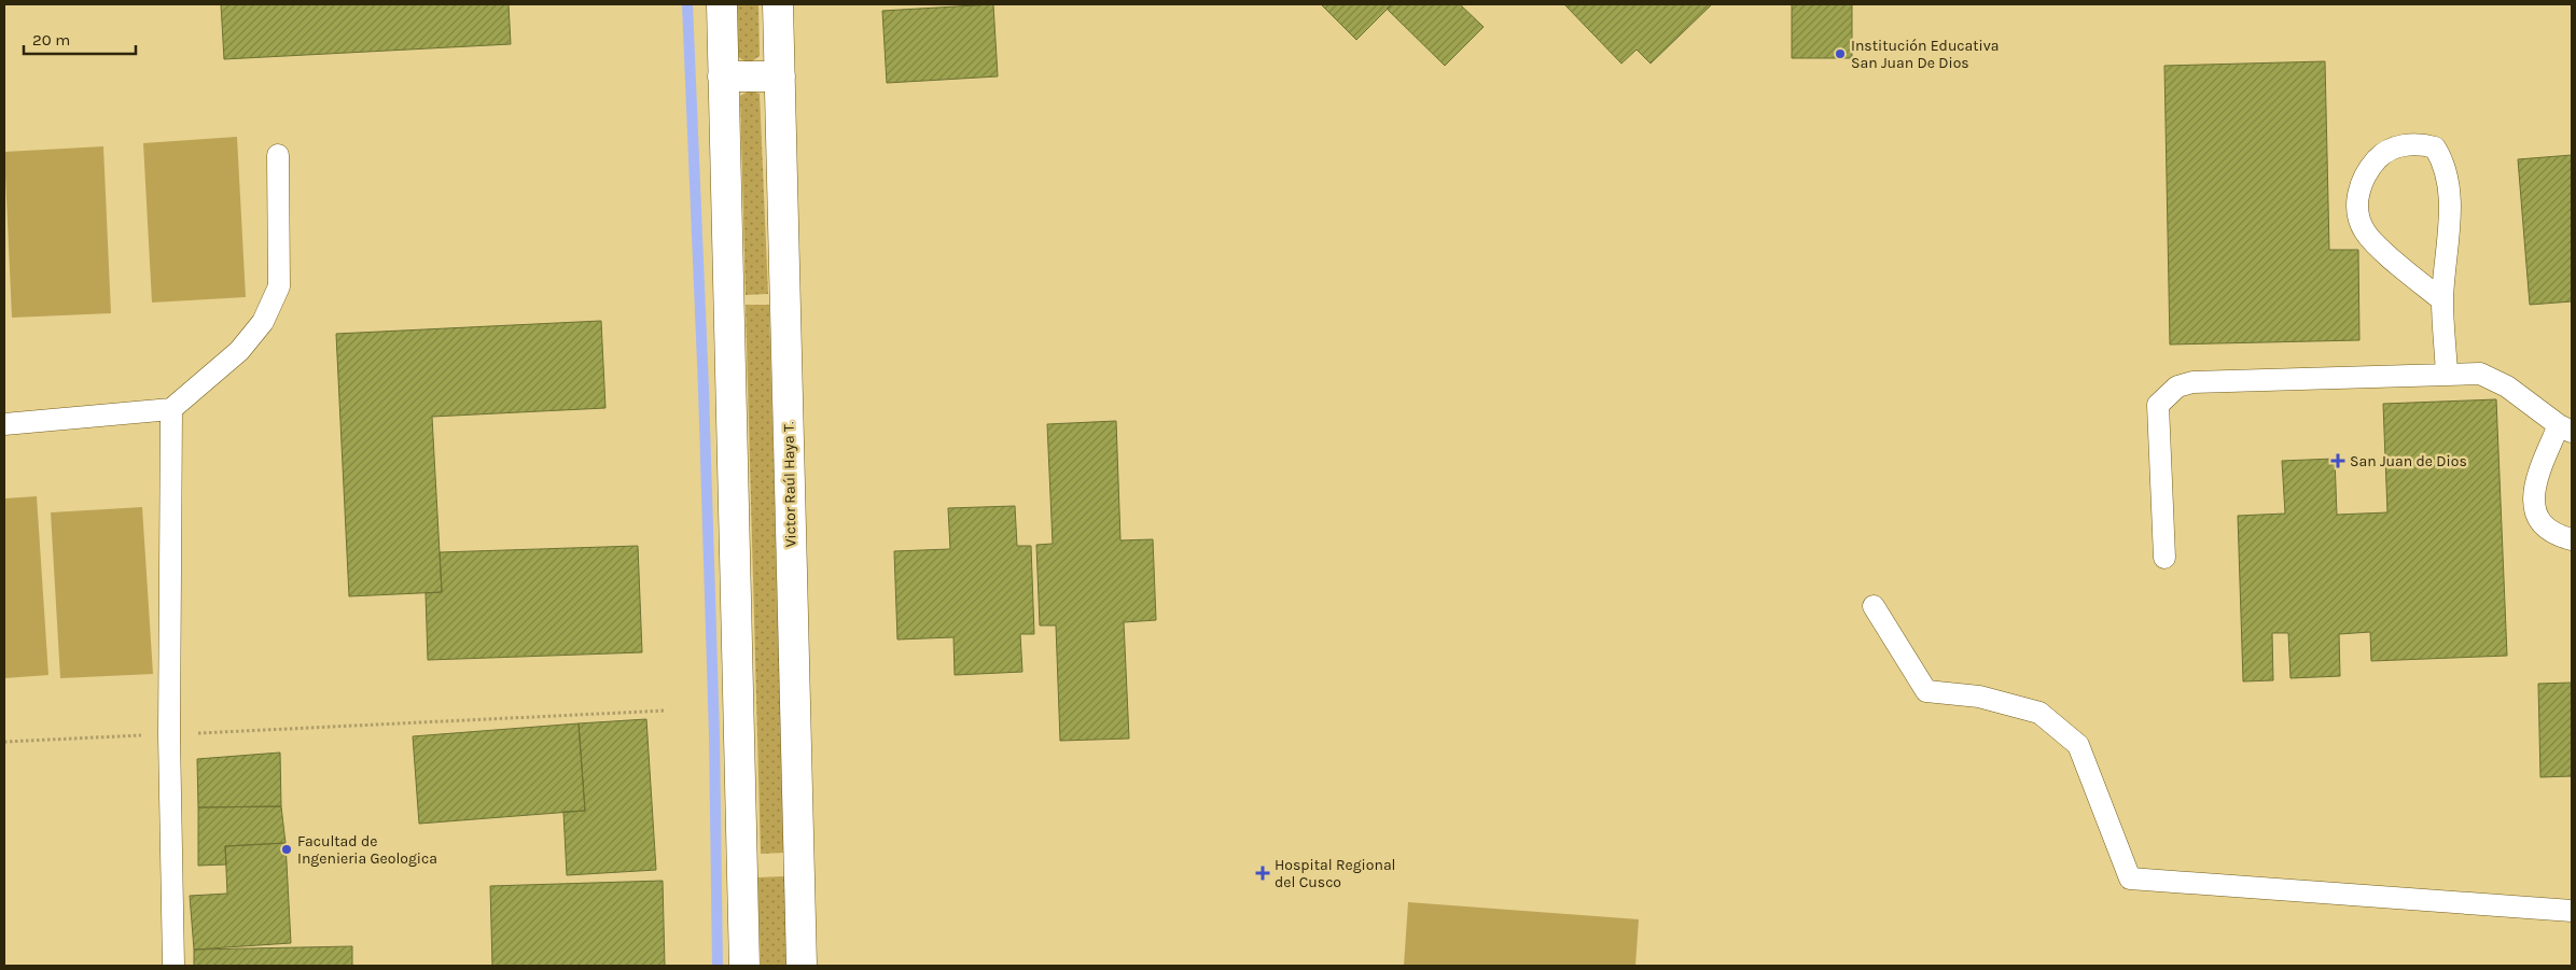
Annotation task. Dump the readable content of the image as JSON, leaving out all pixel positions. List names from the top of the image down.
{
  "streets": {
    "street": ["Victor Raúl Haya T."]
  },
  "places": {
    "other": ["Institución Educativa San Juan De Dios", "Facultad de Ingenieria Geologica"],
    "health": ["San Juan de Dios", "Hospital Regional del Cusco"]
  },
  "scale_bar": "20 m"
}
